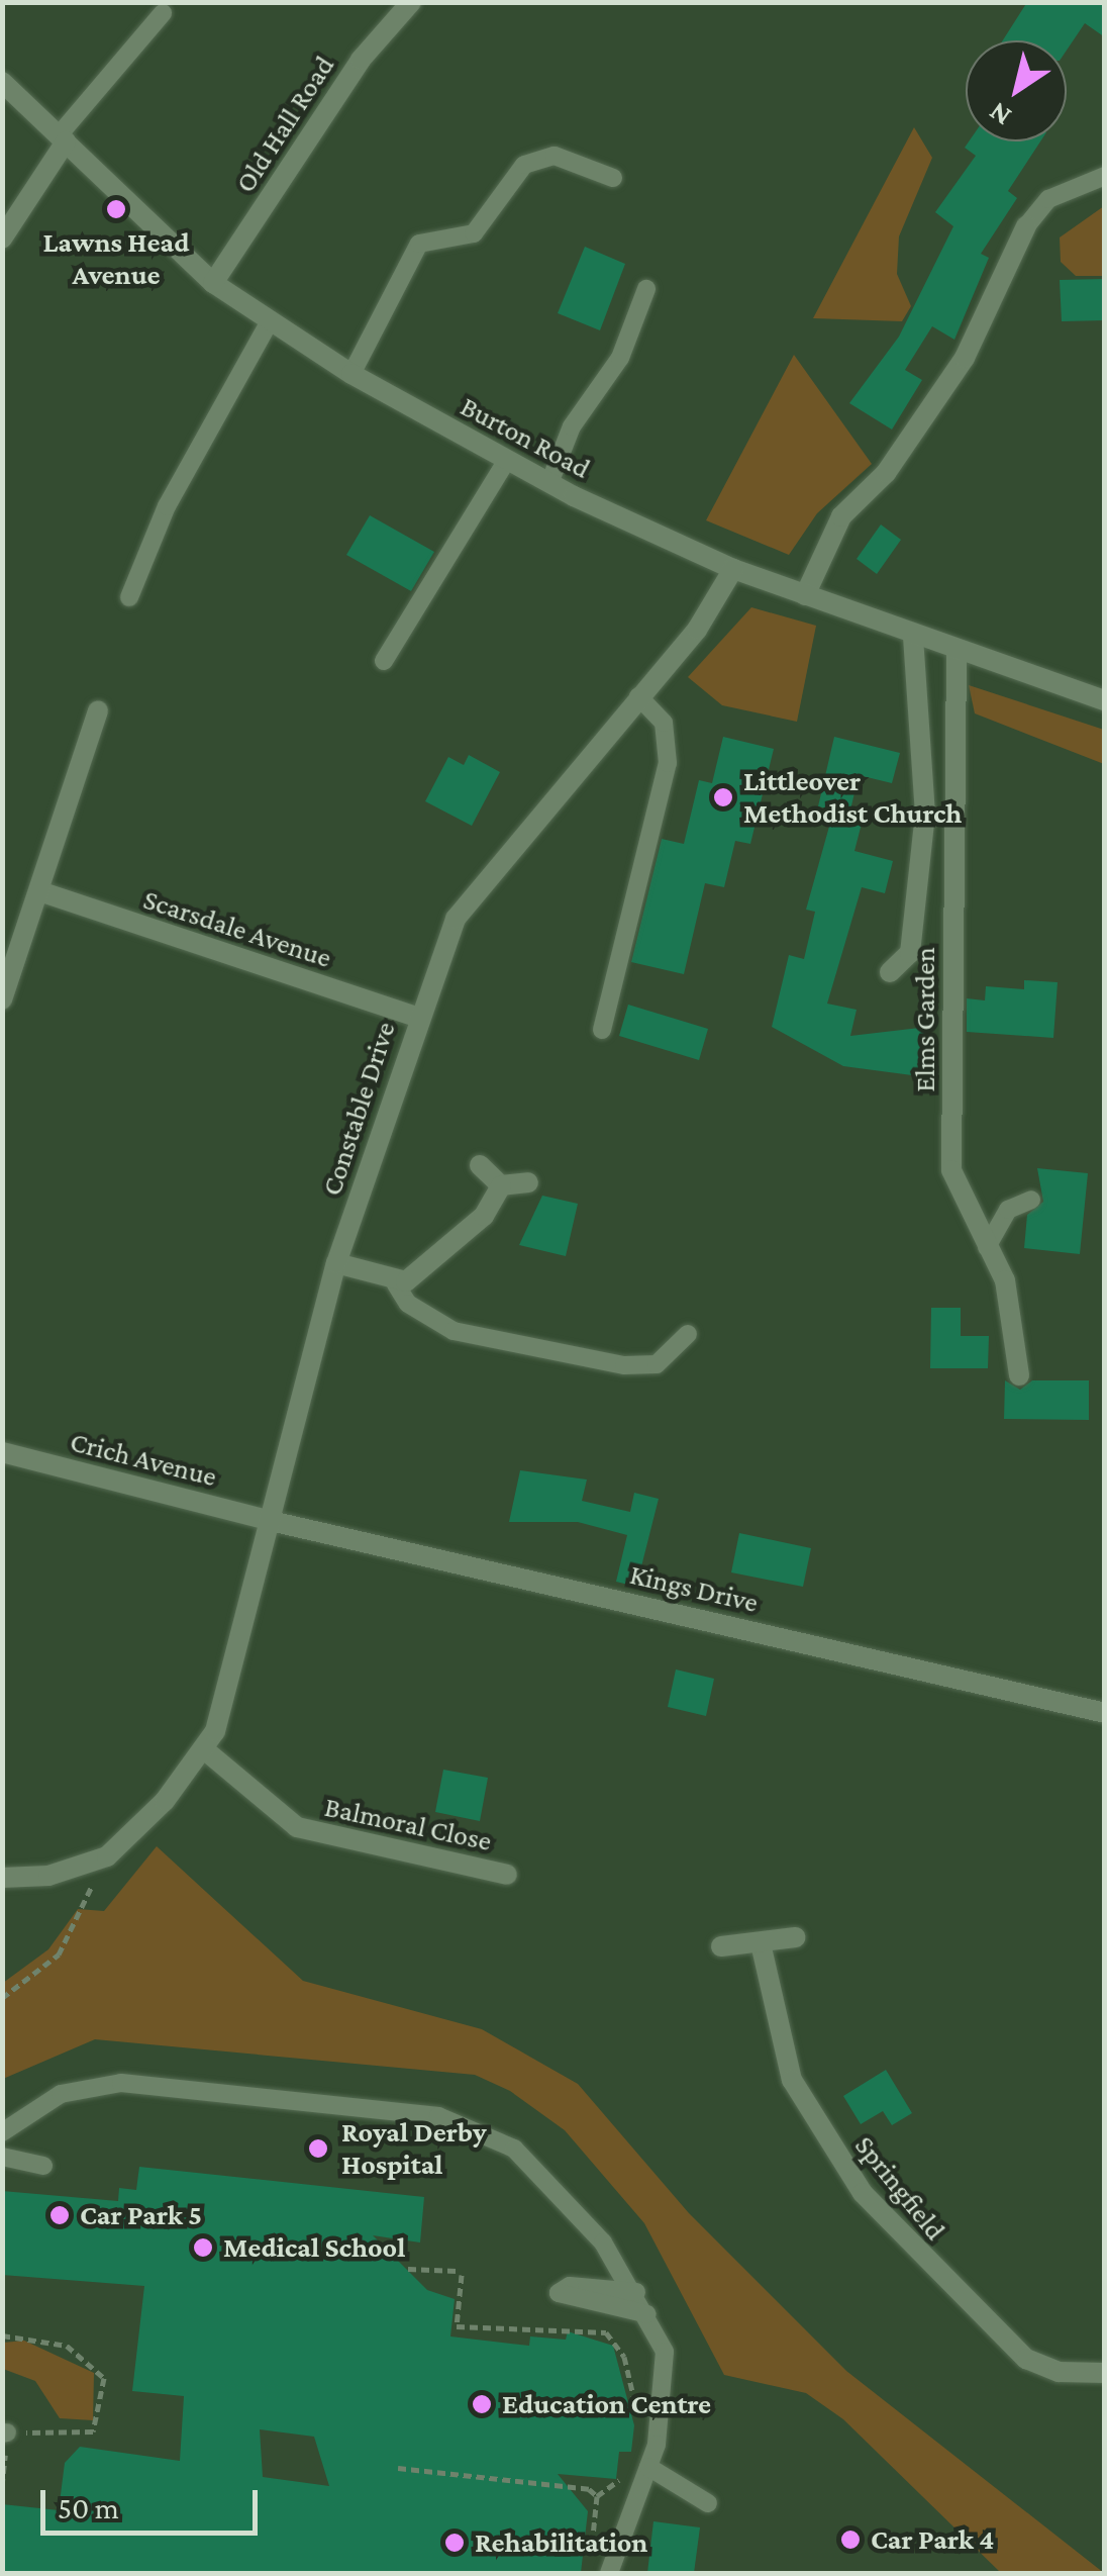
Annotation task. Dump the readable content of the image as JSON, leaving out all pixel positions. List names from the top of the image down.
{
  "streets": {
    "street": [
      "Old Hall Road",
      "Burton Road",
      "Scarsdale Avenue",
      "Elms Garden",
      "Constable Drive",
      "Crich Avenue",
      "Kings Drive",
      "Balmoral Close",
      "Springfield"
    ]
  },
  "crossings": [
    ["Old Hall Road", "Burton Road"],
    ["Burton Road", "Elms Garden"],
    ["Burton Road", "Constable Drive"],
    ["Scarsdale Avenue", "Constable Drive"],
    ["Constable Drive", "Crich Avenue"],
    ["Constable Drive", "Kings Drive"],
    ["Constable Drive", "Balmoral Close"],
    ["Crich Avenue", "Kings Drive"]
  ],
  "places": [
    "Lawns Head Avenue",
    "Littleover Methodist Church",
    "Royal Derby Hospital",
    "Car Park 5",
    "Medical School",
    "Education Centre",
    "Car Park 4",
    "Rehabilitation"
  ],
  "scale_bar": "50 m",
  "north": "bottom left"
}
